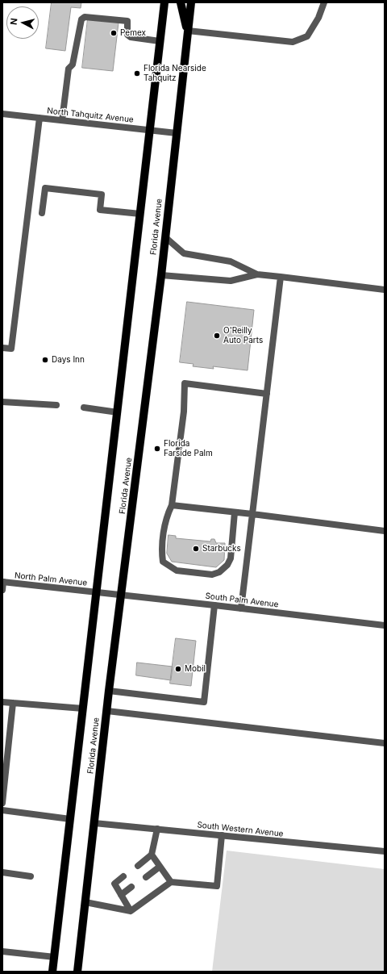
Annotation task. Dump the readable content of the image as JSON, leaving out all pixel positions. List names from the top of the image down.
{
  "streets": {
    "main road": ["Florida Avenue"],
    "street": [
      "North Tahquitz Avenue",
      "North Palm Avenue",
      "South Palm Avenue",
      "South Western Avenue"
    ]
  },
  "crossings": [
    ["North Tahquitz Avenue", "Florida Avenue"],
    ["Florida Avenue", "North Palm Avenue"],
    ["Florida Avenue", "South Palm Avenue"],
    ["Florida Avenue", "South Western Avenue"],
    ["North Palm Avenue", "South Palm Avenue"]
  ],
  "places": [
    "Pemex",
    "Florida Nearside Tahquitz",
    "O'Reilly Auto Parts",
    "Days Inn",
    "Florida Farside Palm",
    "Starbucks",
    "Mobil"
  ],
  "north": "left"
}
